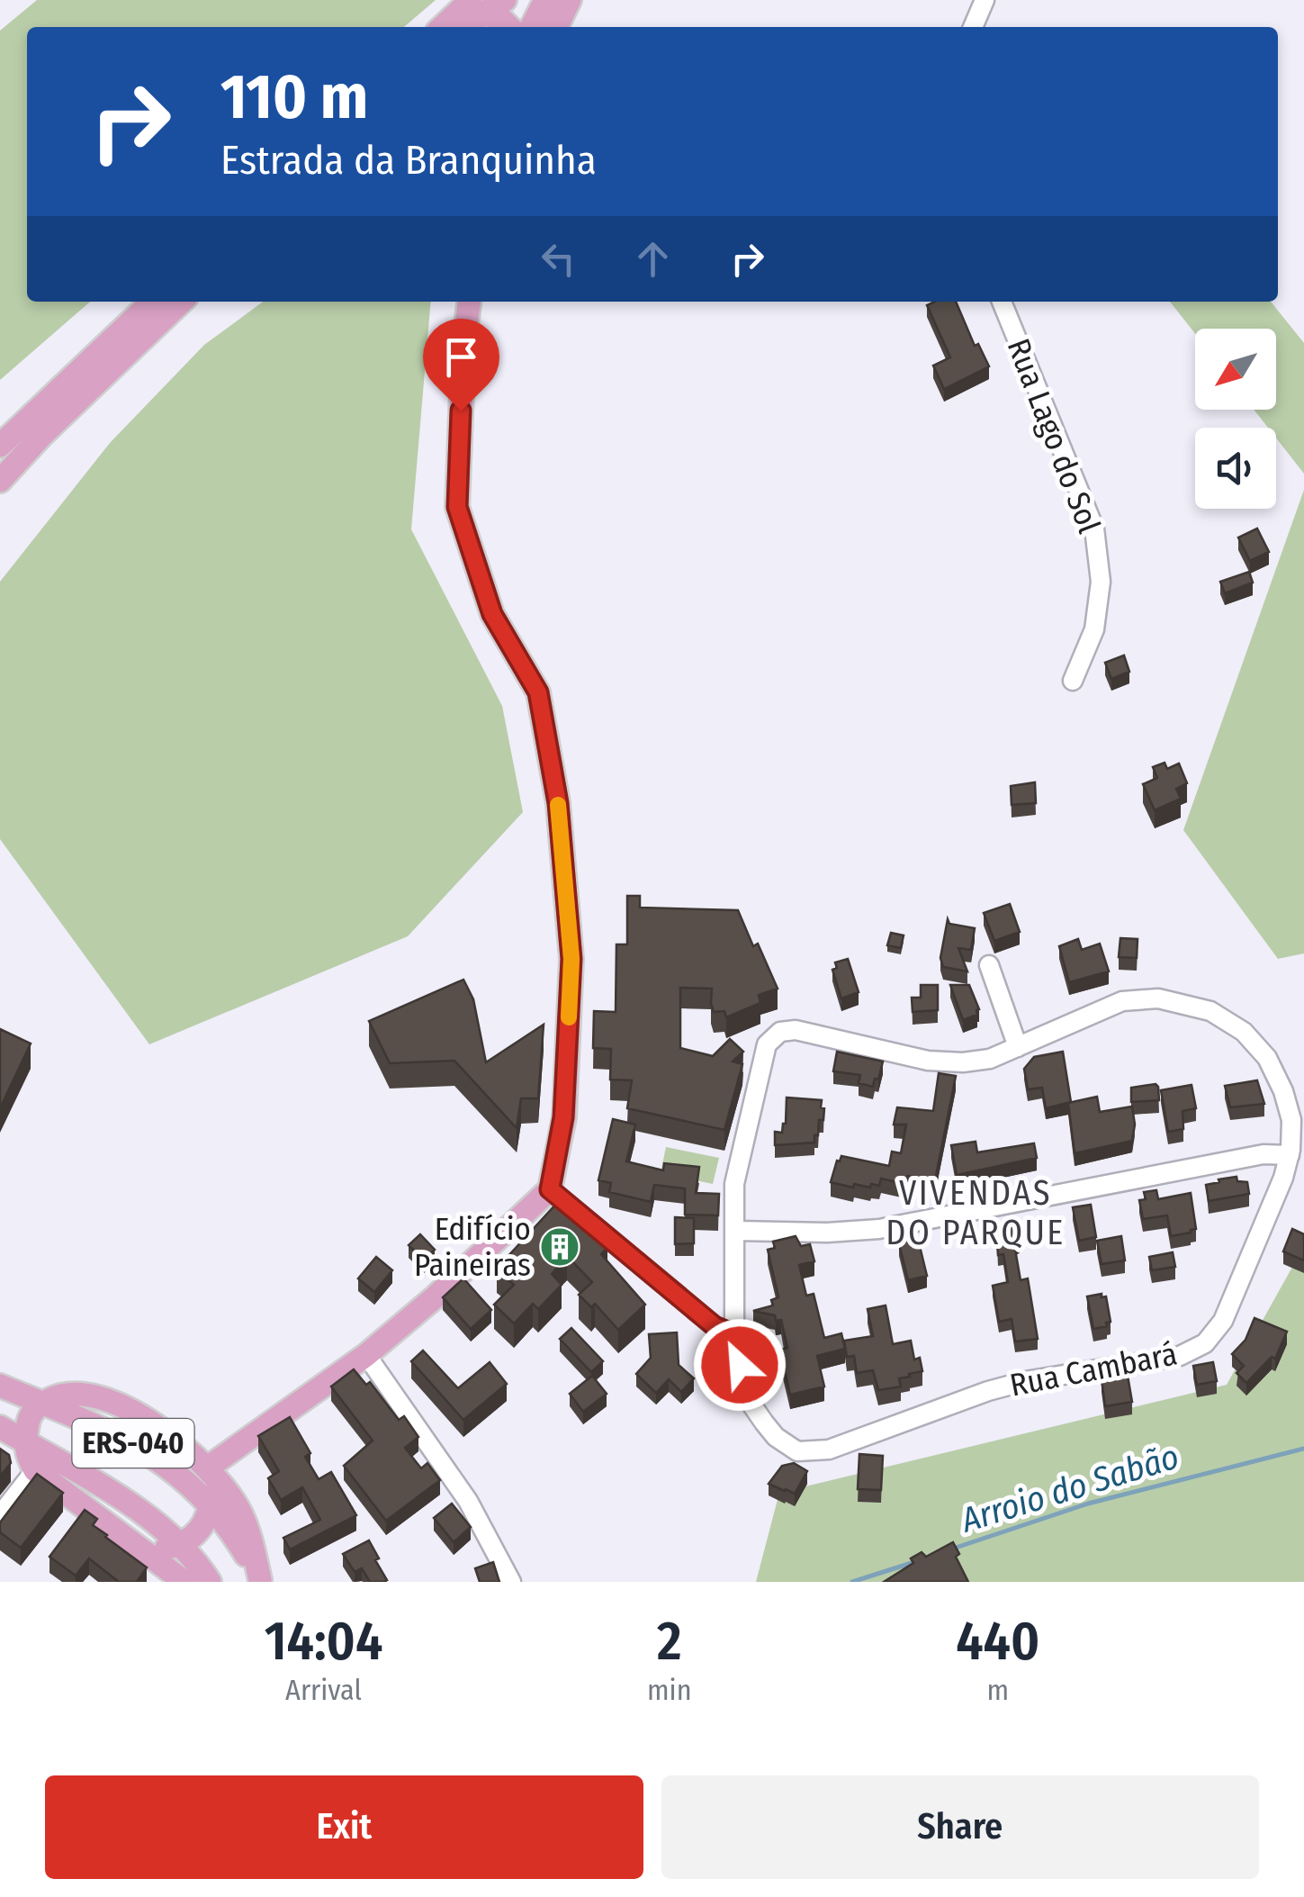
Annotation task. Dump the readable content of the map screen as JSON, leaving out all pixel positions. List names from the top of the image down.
{
  "streets": {
    "main road": ["ERS-040"],
    "street": ["Rua Lago do Sol", "Rua Cambará"]
  },
  "districts": ["VIVENDAS DO PARQUE"],
  "water": ["Arroio do Sabão"],
  "places": {
    "building": ["Edifício Paineiras"]
  },
  "north": "bottom left",
  "page": {
    "turn": ["110 m", "Estrada da Branquinha"],
    "eta": [
      "14:04",
      "Arrival",
      "2",
      "min",
      "440",
      "m"
    ],
    "buttons": ["Exit", "Share"]
  }
}
